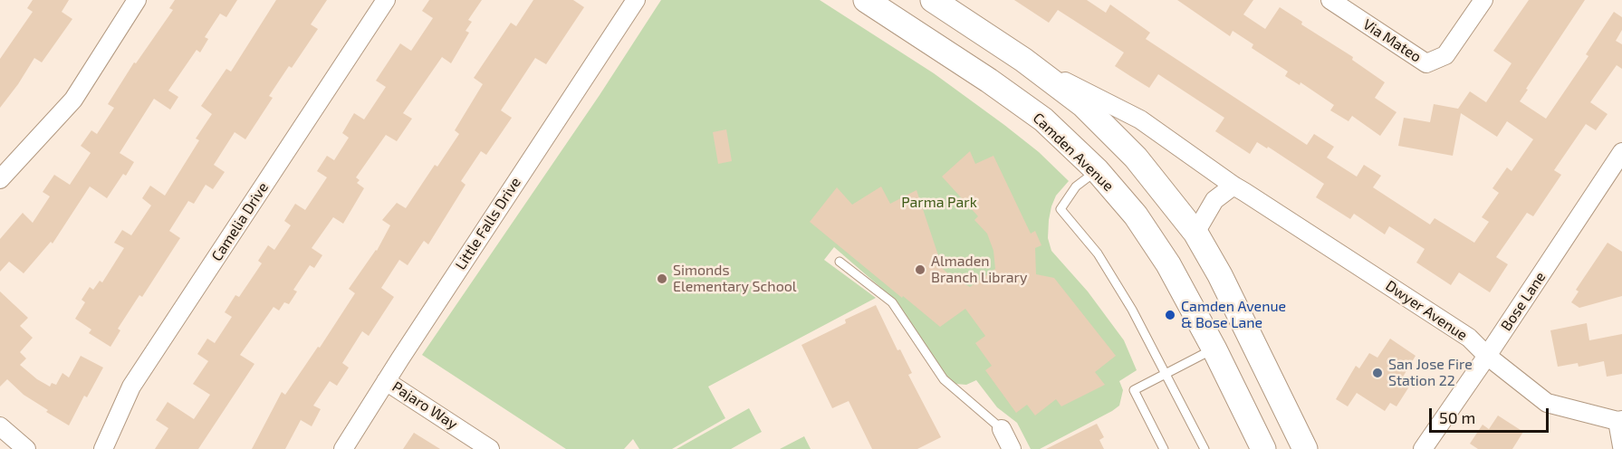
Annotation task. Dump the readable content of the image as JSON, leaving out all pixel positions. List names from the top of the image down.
{
  "streets": {
    "main road": ["Camden Avenue"],
    "street": [
      "Via Mateo",
      "Camelia Drive",
      "Little Falls Drive",
      "Bose Lane",
      "Dwyer Avenue",
      "Pajaro Way"
    ]
  },
  "crossings": [
    ["Little Falls Drive", "Pajaro Way"],
    ["Bose Lane", "Dwyer Avenue"]
  ],
  "parks": ["Parma Park"],
  "places": [
    "Almaden Branch Library",
    "Simonds Elementary School",
    "Camden Avenue & Bose Lane",
    "San Jose Fire Station 22"
  ],
  "scale_bar": "50 m"
}
